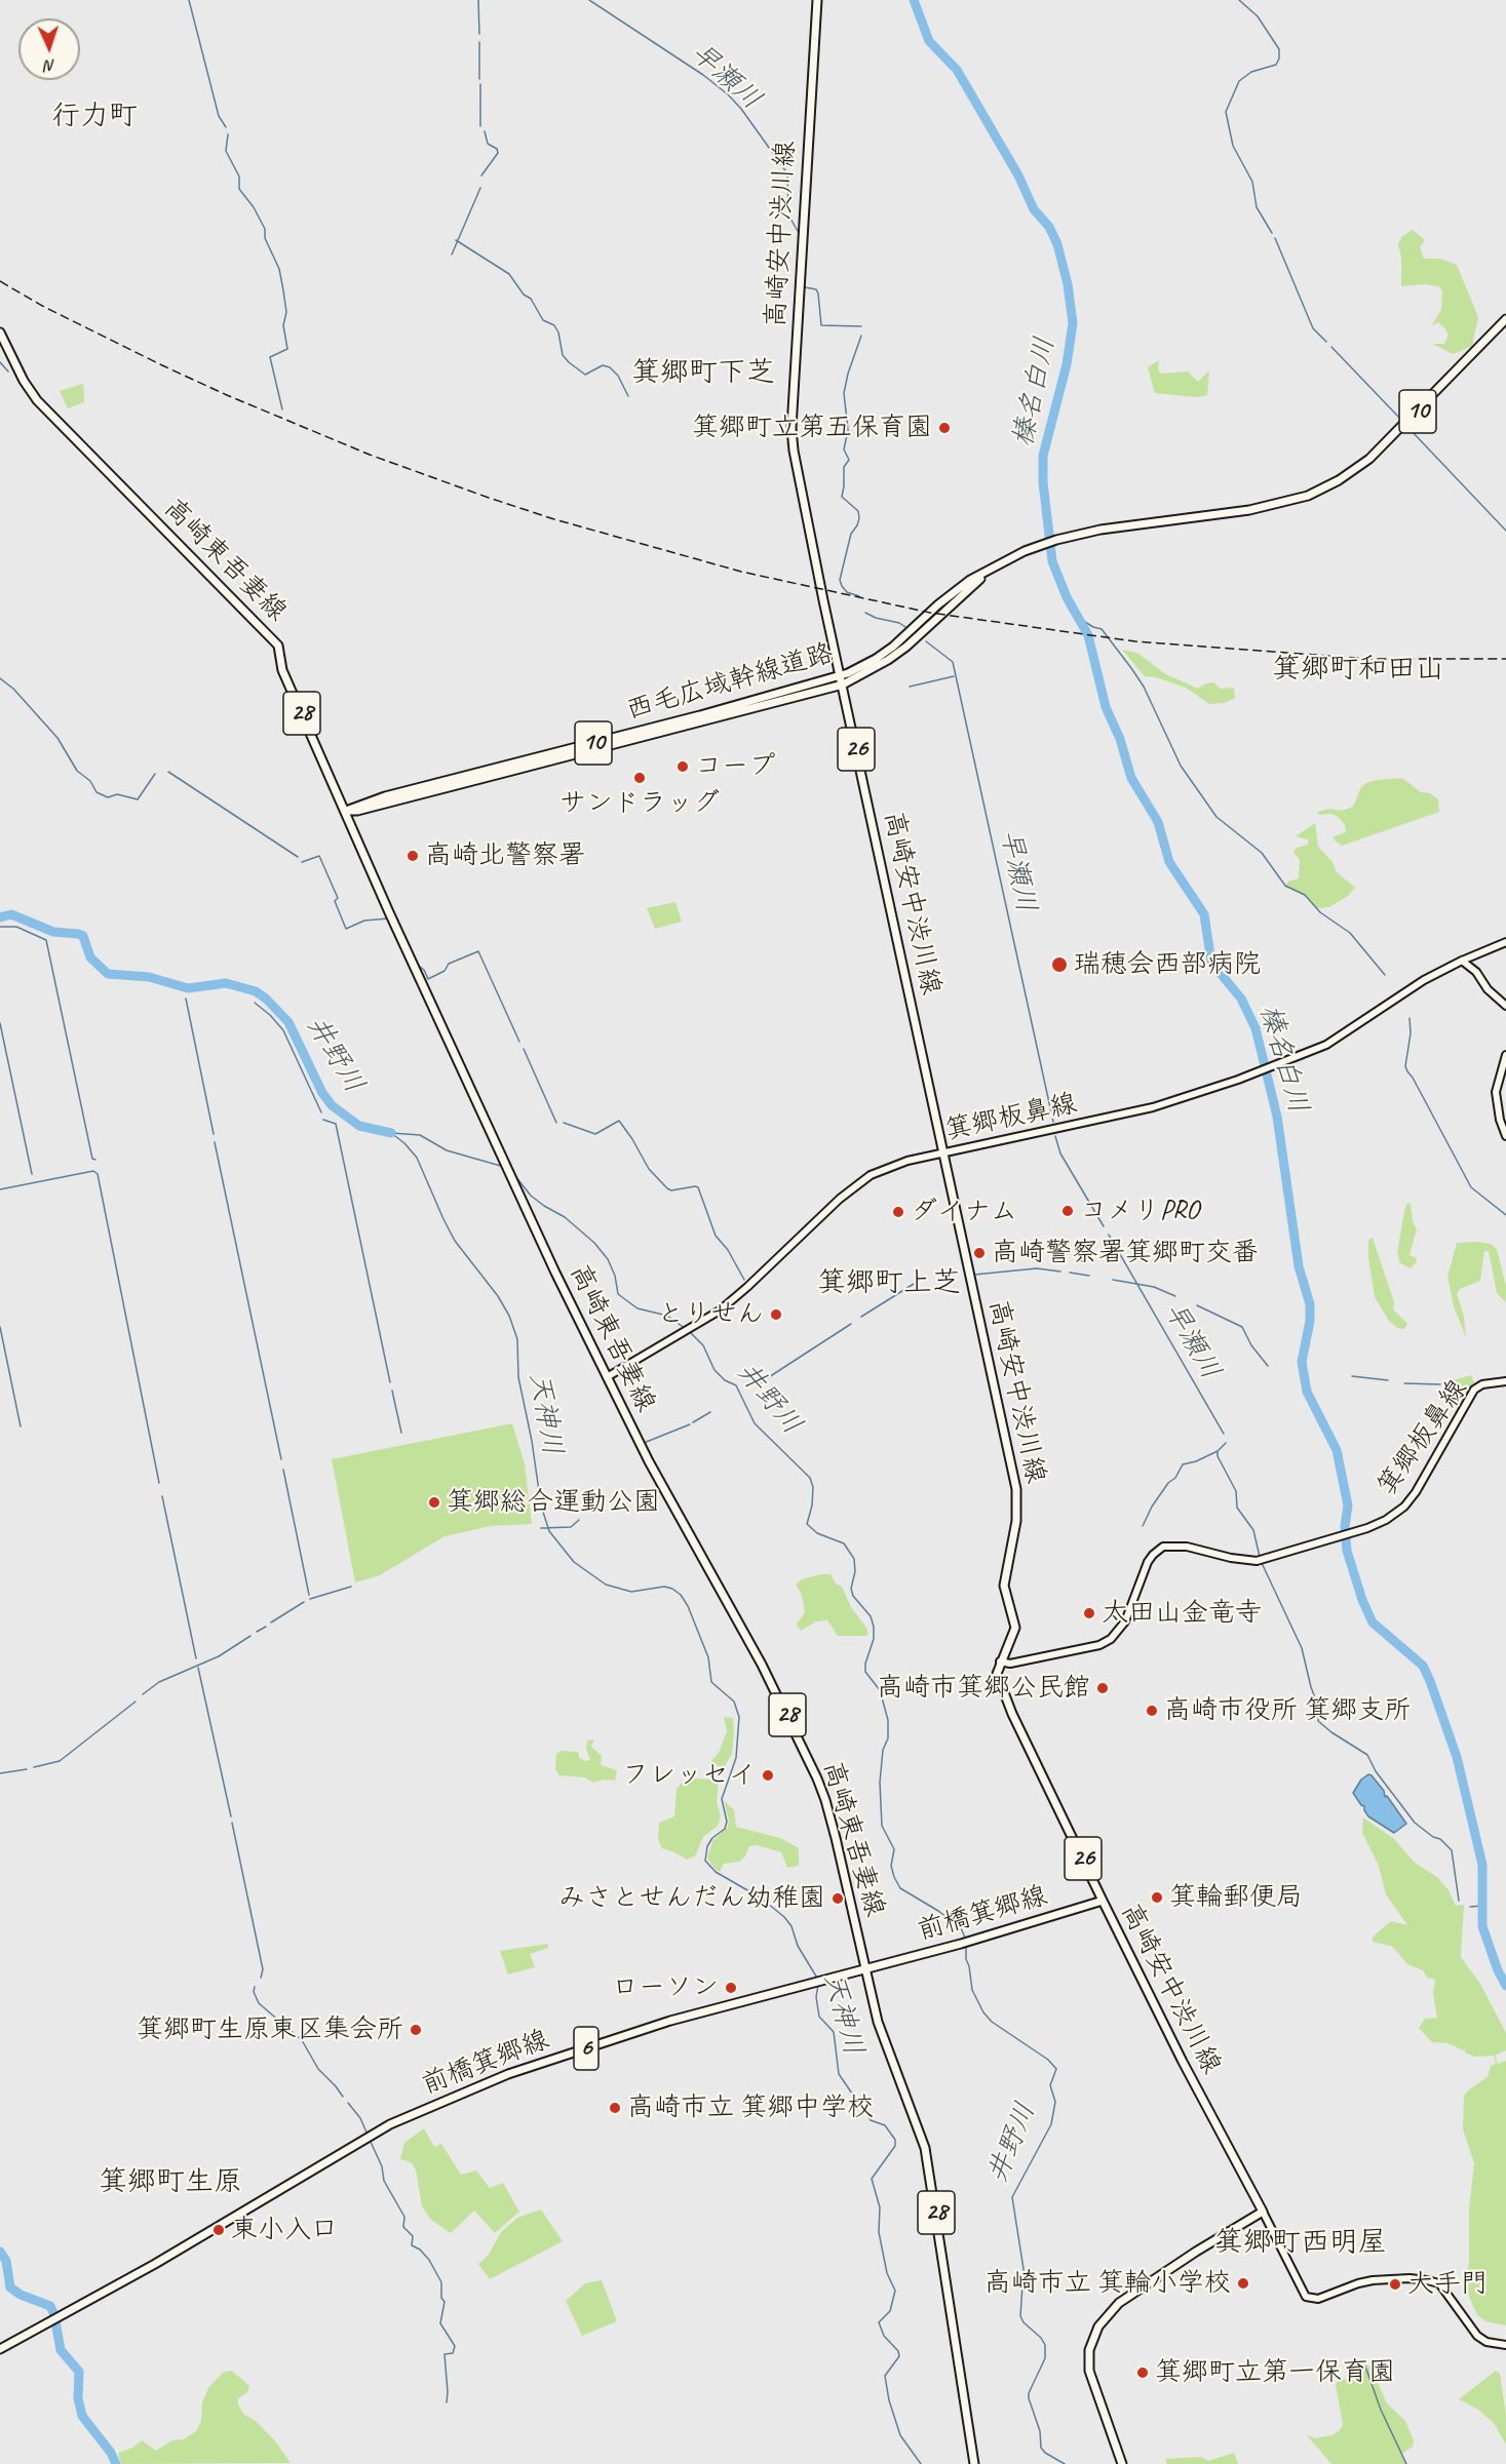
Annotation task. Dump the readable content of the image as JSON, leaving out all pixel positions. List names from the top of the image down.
{
  "streets": {
    "main road": [
      "高崎安中渋川線",
      "10",
      "高崎東吾妻線",
      "西毛広域幹線道路",
      "28",
      "26",
      "箕郷板鼻線",
      "前橋箕郷線",
      "6"
    ]
  },
  "crossings": [
    ["高崎安中渋川線", "西毛広域幹線道路"],
    ["高崎安中渋川線", "箕郷板鼻線"],
    ["高崎安中渋川線", "前橋箕郷線"],
    ["高崎東吾妻線", "西毛広域幹線道路"],
    ["高崎東吾妻線", "箕郷板鼻線"],
    ["高崎東吾妻線", "前橋箕郷線"]
  ],
  "districts": [
    "行力町",
    "箕郷町下芝",
    "箕郷町和田山",
    "箕郷町上芝",
    "箕郷町生原",
    "箕郷町西明屋"
  ],
  "water": [
    "早瀬川",
    "榛名白川",
    "井野川",
    "天神川"
  ],
  "places": [
    "箕郷町立第五保育園",
    "コープ",
    "サンドラッグ",
    "高崎北警察署",
    "瑞穂会西部病院",
    "コメリPRO",
    "ダイナム",
    "高崎警察署箕郷町交番",
    "とりせん",
    "箕郷総合運動公園",
    "太田山金竜寺",
    "高崎市箕郷公民館",
    "高崎市役所 箕郷支所",
    "フレッセイ",
    "箕輪郵便局",
    "みさとせんだん幼稚園",
    "ローソン",
    "箕郷町生原東区集会所",
    "高崎市立 箕郷中学校",
    "東小入口",
    "高崎市立 箕輪小学校",
    "大手門",
    "箕郷町立第一保育園"
  ],
  "north": "bottom"
}
